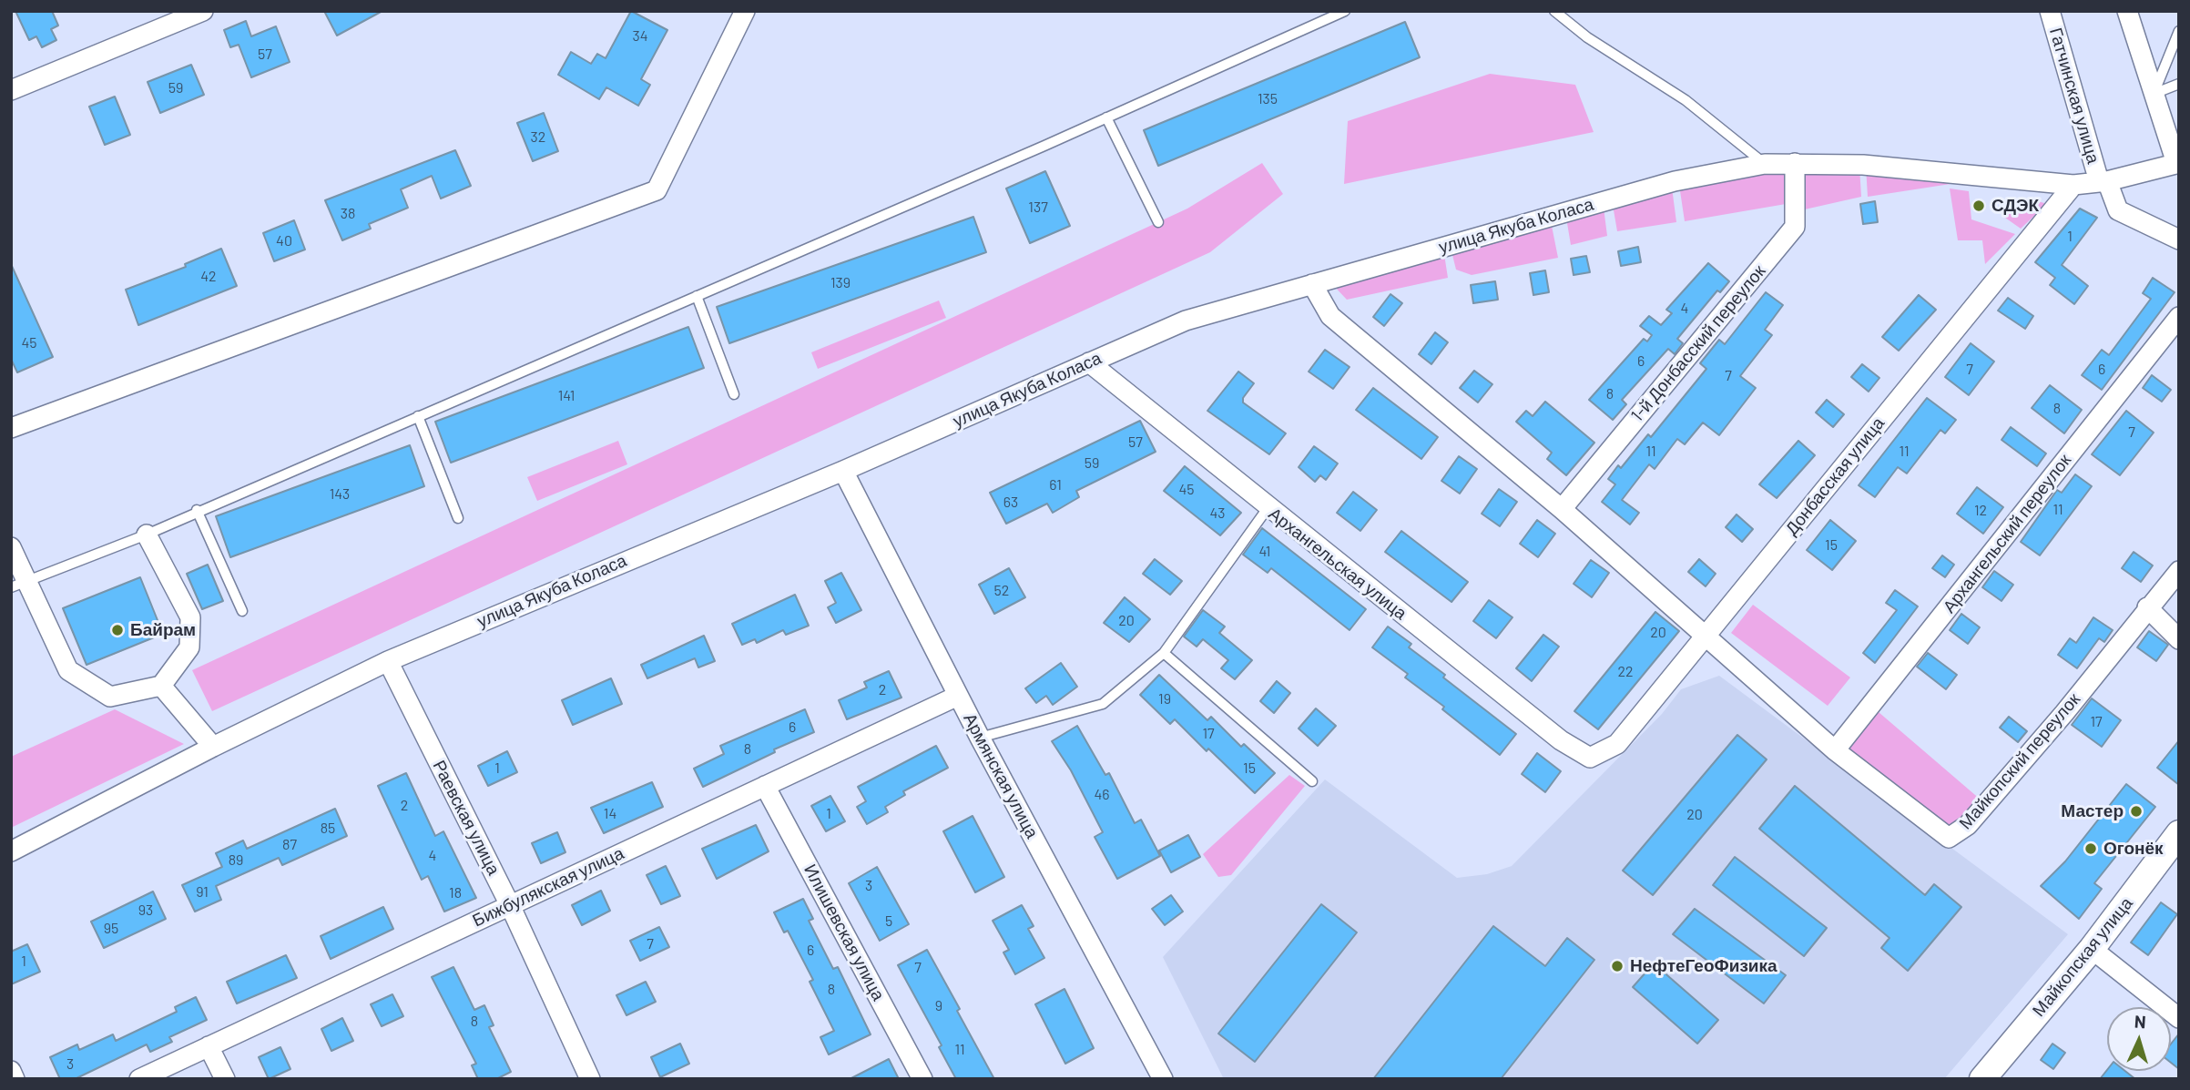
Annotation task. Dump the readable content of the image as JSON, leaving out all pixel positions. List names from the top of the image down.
{
  "streets": {
    "street": [
      "Гатчинская улица",
      "улица Якуба Коласа",
      "1-й Донбасский переулок",
      "Донбасская улица",
      "Архангельский переулок",
      "Архангельская улица",
      "Майкопский переулок",
      "Армянская улица",
      "Раевская улица",
      "Бижбулякская улица",
      "Илишевская улица",
      "Майкопская улица"
    ]
  },
  "crossings": [
    ["Гатчинская улица", "улица Якуба Коласа"],
    ["улица Якуба Коласа", "1-й Донбасский переулок"],
    ["улица Якуба Коласа", "Донбасская улица"],
    ["улица Якуба Коласа", "Архангельская улица"],
    ["улица Якуба Коласа", "Армянская улица"],
    ["улица Якуба Коласа", "Раевская улица"],
    ["Донбасская улица", "Архангельская улица"],
    ["Архангельский переулок", "Майкопский переулок"],
    ["Армянская улица", "Бижбулякская улица"],
    ["Раевская улица", "Бижбулякская улица"],
    ["Бижбулякская улица", "Илишевская улица"]
  ],
  "places": [
    "СДЭК",
    "Байрам",
    "Мастер",
    "Огонёк",
    "НефтеГеоФизика"
  ],
  "house_numbers": [
    "34",
    "57",
    "59",
    "135",
    "32",
    "137",
    "38",
    "1",
    "40",
    "42",
    "139",
    "4",
    "45",
    "6",
    "7",
    "6",
    "7",
    "8",
    "141",
    "8",
    "7",
    "57",
    "11",
    "11",
    "59",
    "61",
    "45",
    "143",
    "63",
    "11",
    "12",
    "43",
    "15",
    "41",
    "52",
    "20",
    "20",
    "22",
    "2",
    "19",
    "17",
    "6",
    "17",
    "8",
    "1",
    "15",
    "46",
    "2",
    "14",
    "1",
    "20",
    "85",
    "87",
    "4",
    "89",
    "3",
    "91",
    "18",
    "93",
    "5",
    "95",
    "7",
    "6",
    "1",
    "7",
    "8",
    "9",
    "8",
    "11",
    "3"
  ],
  "north": "top"
}
